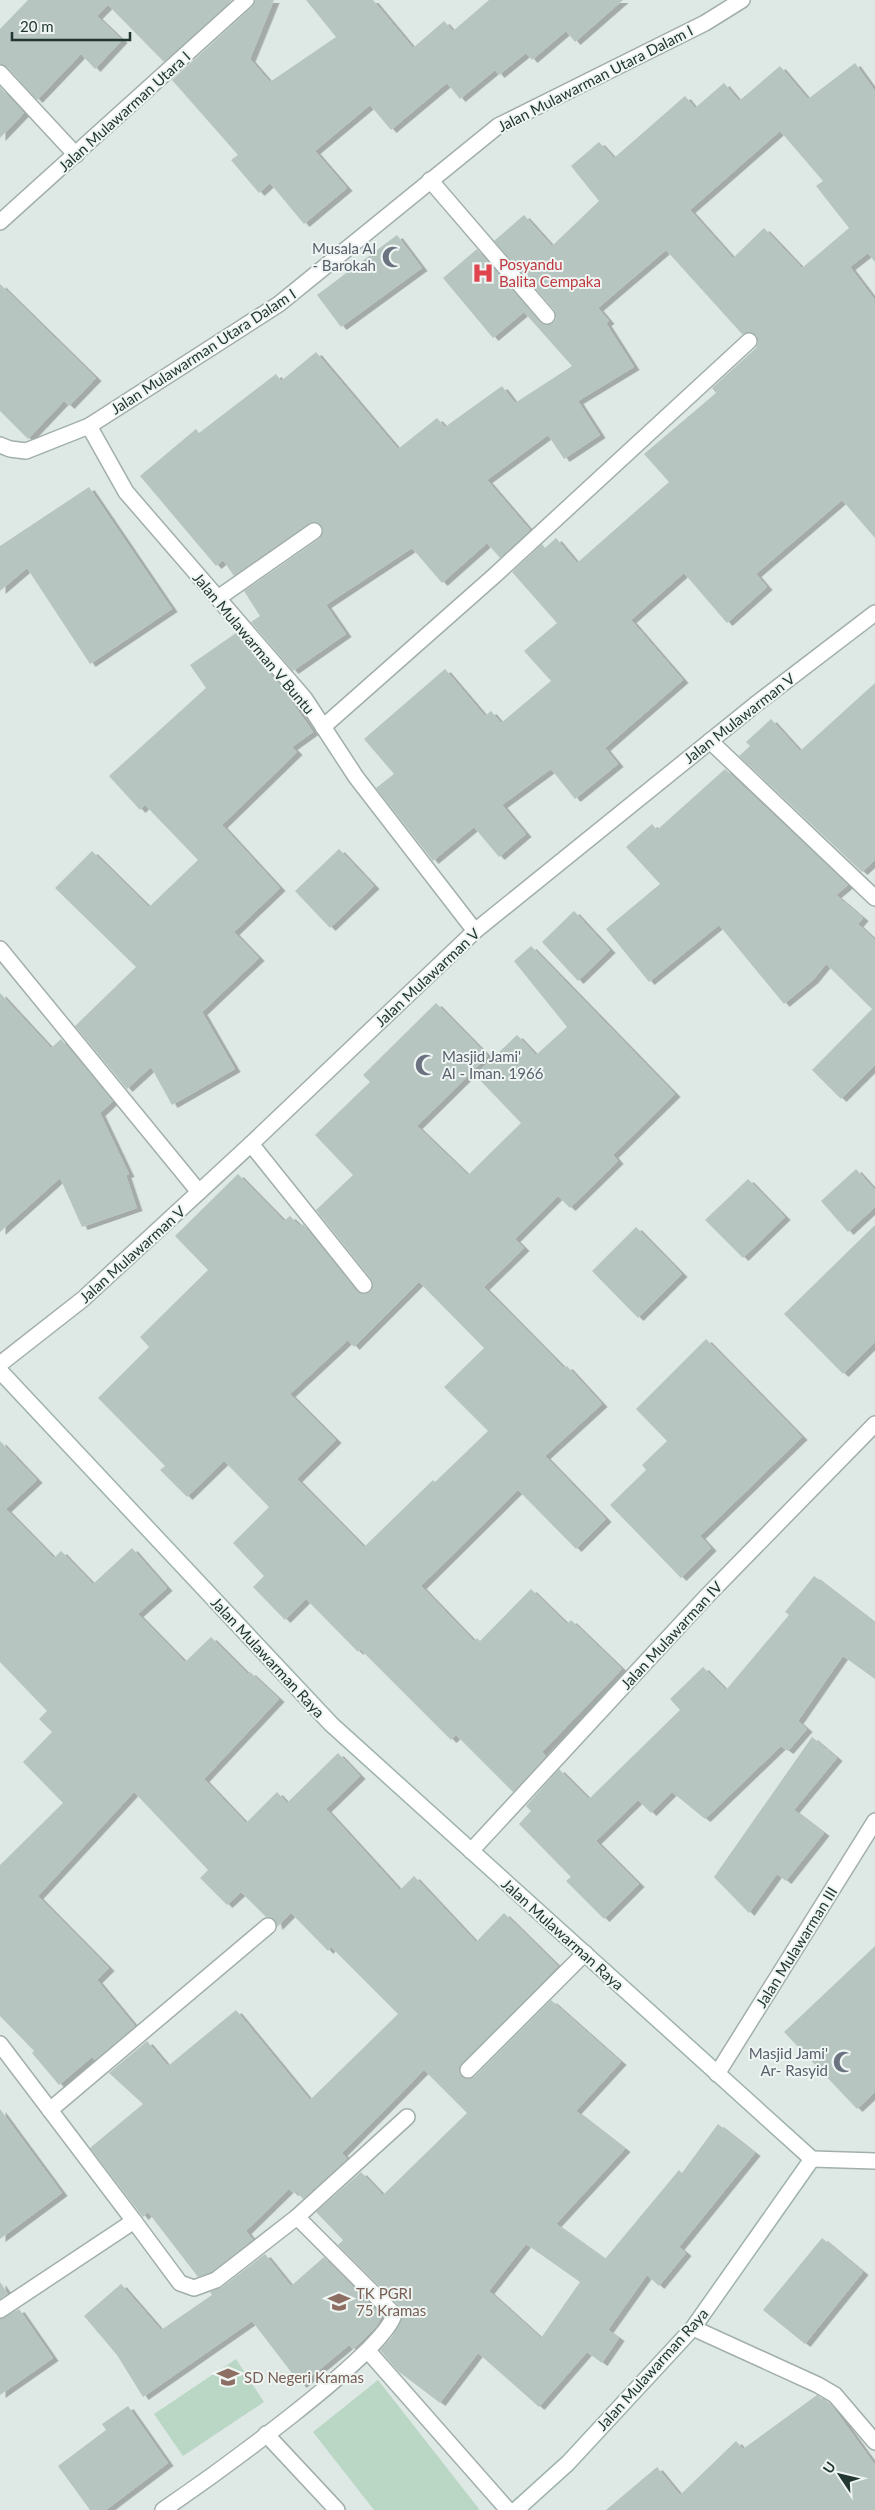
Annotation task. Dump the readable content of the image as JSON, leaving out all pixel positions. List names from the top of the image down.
{
  "streets": {
    "street": [
      "Jalan Mulawarman Utara Dalam I",
      "Jalan Mulawarman Utara I",
      "Jalan Mulawarman V Buntu",
      "Jalan Mulawarman V",
      "Jalan Mulawarman IV",
      "Jalan Mulawarman Raya",
      "Jalan Mulawarman III"
    ]
  },
  "crossings": [
    ["Jalan Mulawarman Utara Dalam I", "Jalan Mulawarman V Buntu"],
    ["Jalan Mulawarman V Buntu", "Jalan Mulawarman V"],
    ["Jalan Mulawarman IV", "Jalan Mulawarman Raya"],
    ["Jalan Mulawarman Raya", "Jalan Mulawarman III"]
  ],
  "places": {
    "mosque": ["Musala Al - Barokah", "Masjid Jami' Al - Iman. 1966", "Masjid Jami' Ar- Rasyid"],
    "hospital": ["Posyandu Balita Cempaka"],
    "school or university": ["TK PGRI 75 Kramas", "SD Negeri Kramas"]
  },
  "scale_bar": "20 m",
  "north": "top left"
}
